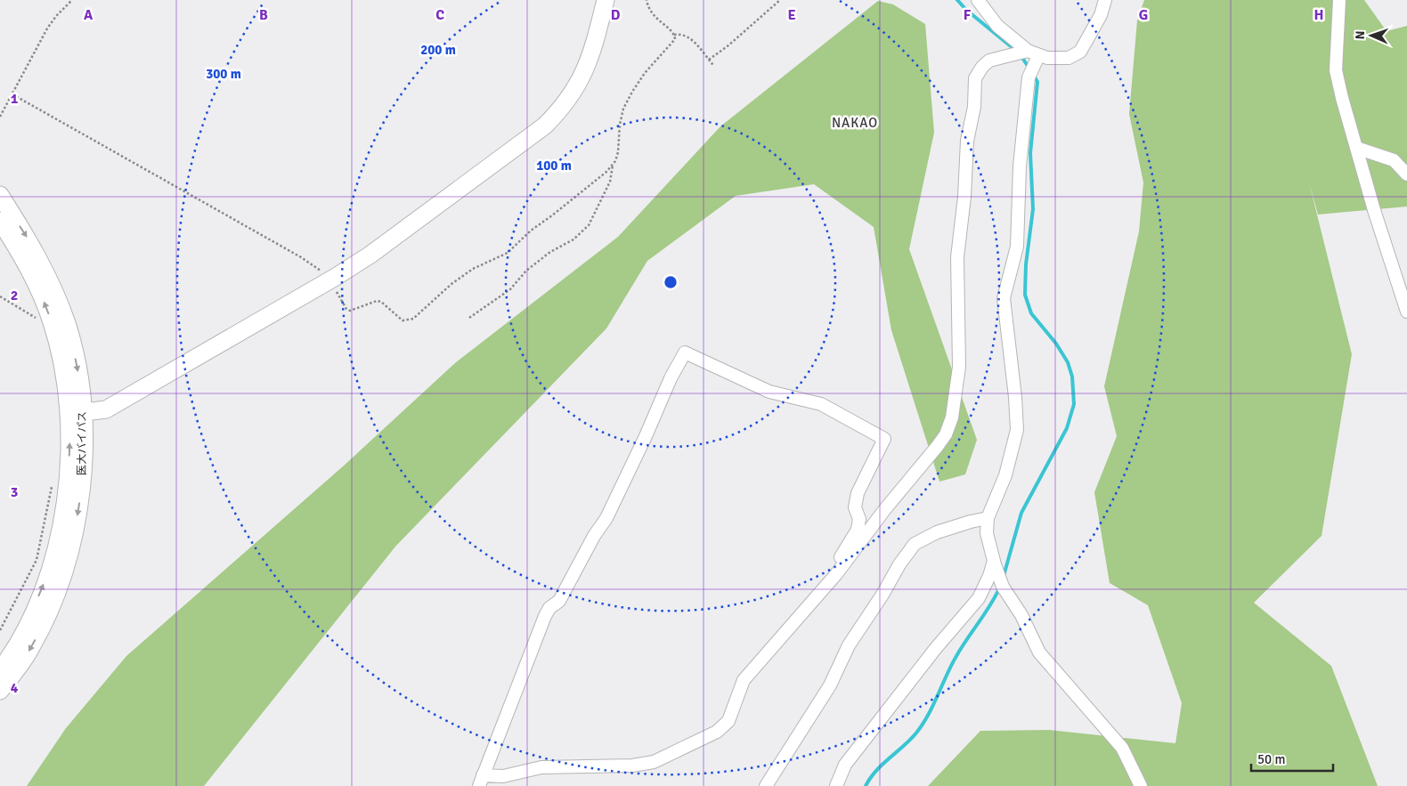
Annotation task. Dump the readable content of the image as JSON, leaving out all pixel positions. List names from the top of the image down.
{
  "streets": {
    "main road": ["医大バイパス"]
  },
  "districts": ["NAKAO"],
  "scale_bar": "50 m",
  "north": "left",
  "grid": {
    "columns": [
      "A",
      "B",
      "C",
      "D",
      "E",
      "F",
      "G",
      "H"
    ],
    "rows": [
      "1",
      "2",
      "3",
      "4"
    ]
  },
  "rings": ["200 m", "300 m", "100 m"]
}
